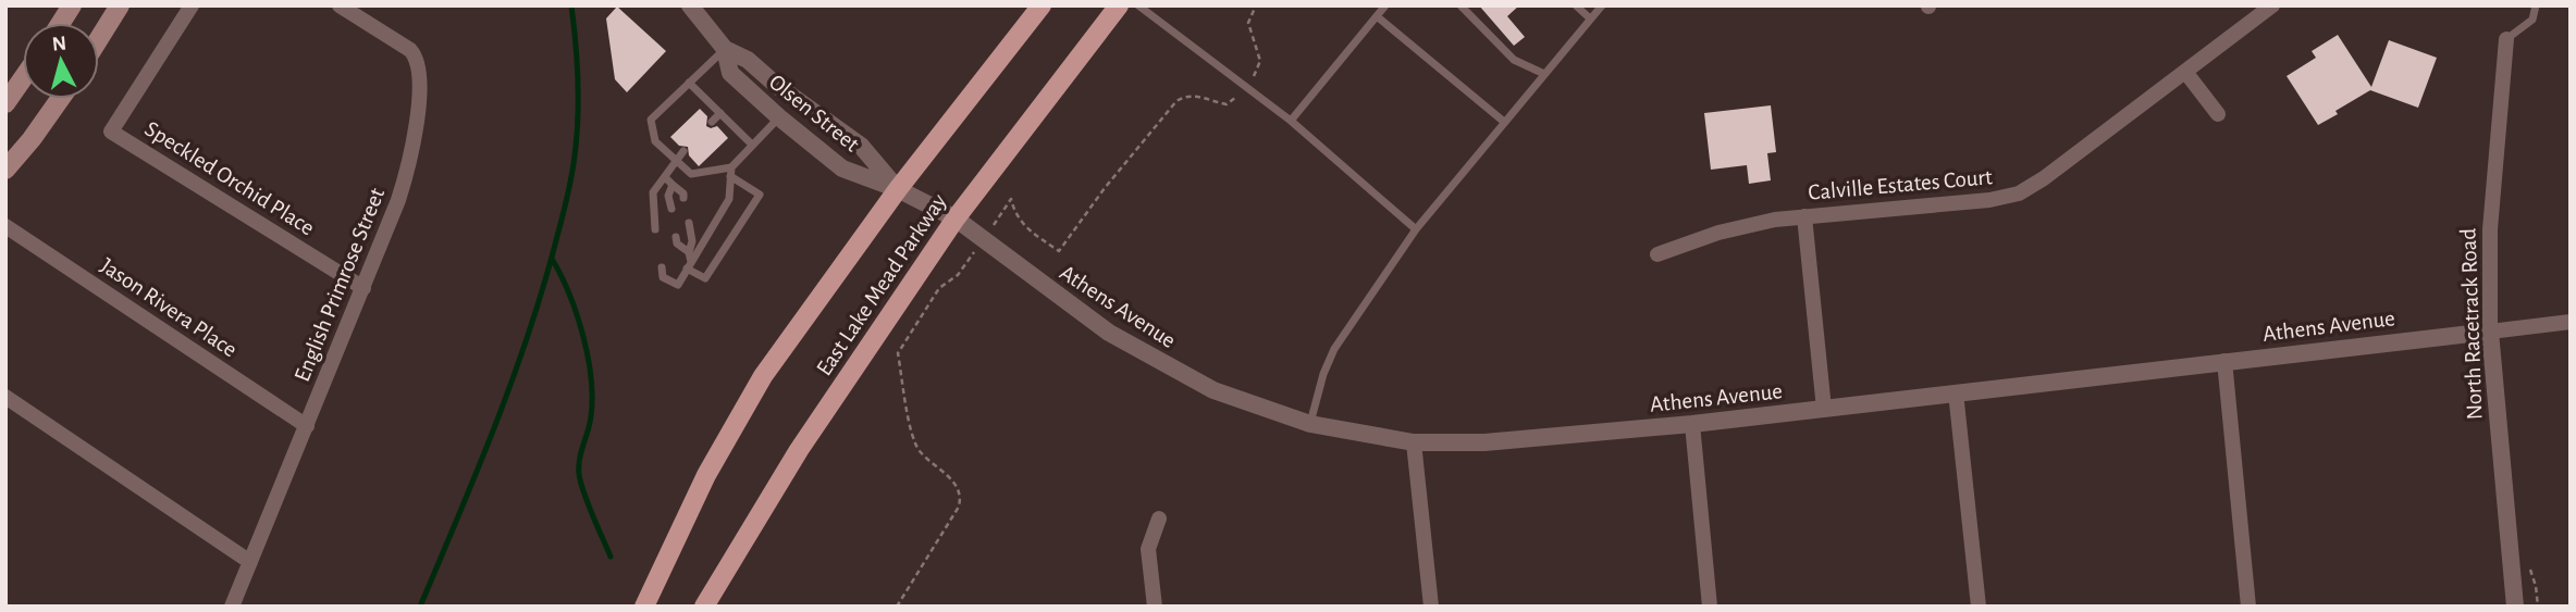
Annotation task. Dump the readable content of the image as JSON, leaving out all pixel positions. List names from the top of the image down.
{
  "streets": {
    "main road": ["East Lake Mead Parkway"],
    "street": [
      "Olsen Street",
      "Speckled Orchid Place",
      "Calville Estates Court",
      "English Primrose Street",
      "Athens Avenue",
      "Jason Rivera Place",
      "North Racetrack Road"
    ]
  },
  "crossings": [
    ["Olsen Street", "East Lake Mead Parkway"],
    ["Olsen Street", "Athens Avenue"],
    ["Speckled Orchid Place", "English Primrose Street"],
    ["English Primrose Street", "Jason Rivera Place"],
    ["East Lake Mead Parkway", "Athens Avenue"],
    ["Athens Avenue", "North Racetrack Road"]
  ],
  "north": "top"
}
